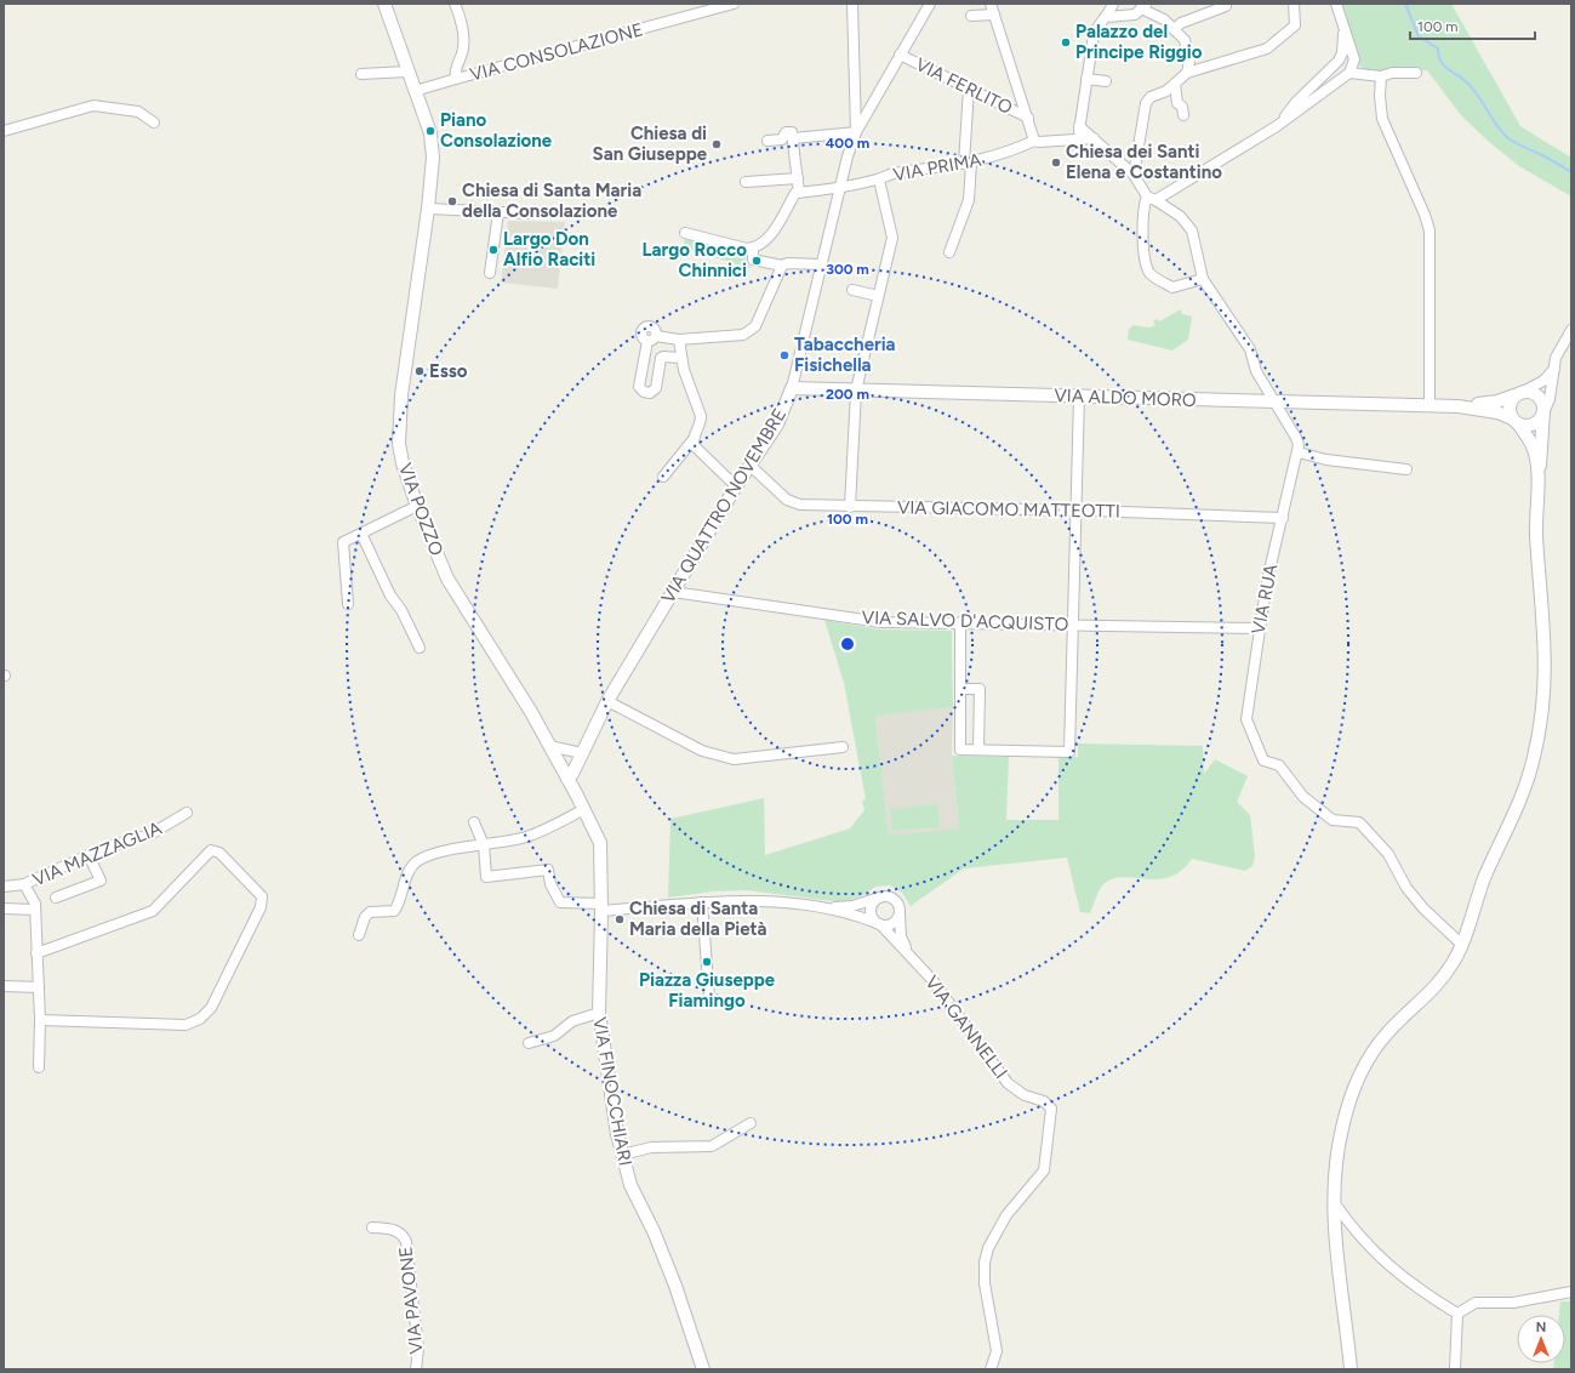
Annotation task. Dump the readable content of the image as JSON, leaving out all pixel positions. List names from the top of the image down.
{
  "streets": {
    "street": [
      "VIA CONSOLAZIONE",
      "VIA FERLITO",
      "VIA PRIMA",
      "VIA ALDO MORO",
      "VIA QUATTRO NOVEMBRE",
      "VIA POZZO",
      "VIA GIACOMO MATTEOTTI",
      "VIA RUA",
      "VIA SALVO D'ACQUISTO",
      "VIA MAZZAGLIA",
      "VIA GANNELLI",
      "VIA FINOCCHIARI",
      "VIA PAVONE"
    ]
  },
  "crossings": [
    ["VIA FERLITO", "VIA QUATTRO NOVEMBRE"],
    ["VIA PRIMA", "VIA QUATTRO NOVEMBRE"],
    ["VIA ALDO MORO", "VIA QUATTRO NOVEMBRE"],
    ["VIA QUATTRO NOVEMBRE", "VIA POZZO"],
    ["VIA QUATTRO NOVEMBRE", "VIA GIACOMO MATTEOTTI"],
    ["VIA QUATTRO NOVEMBRE", "VIA SALVO D'ACQUISTO"],
    ["VIA QUATTRO NOVEMBRE", "VIA FINOCCHIARI"],
    ["VIA POZZO", "VIA FINOCCHIARI"],
    ["VIA GIACOMO MATTEOTTI", "VIA RUA"],
    ["VIA RUA", "VIA SALVO D'ACQUISTO"]
  ],
  "places": [
    "Palazzo del Principe Riggio",
    "Piano Consolazione",
    "Chiesa di San Giuseppe",
    "Chiesa dei Santi Elena e Costantino",
    "Chiesa di Santa Maria della Consolazione",
    "Largo Don Alfio Raciti",
    "Largo Rocco Chinnici",
    "Tabaccheria Fisichella",
    "Esso",
    "Chiesa di Santa Maria della Pietà",
    "Piazza Giuseppe Fiamingo"
  ],
  "scale_bar": "100 m",
  "north": "top",
  "rings": [
    "400 m",
    "300 m",
    "200 m",
    "100 m"
  ]
}
